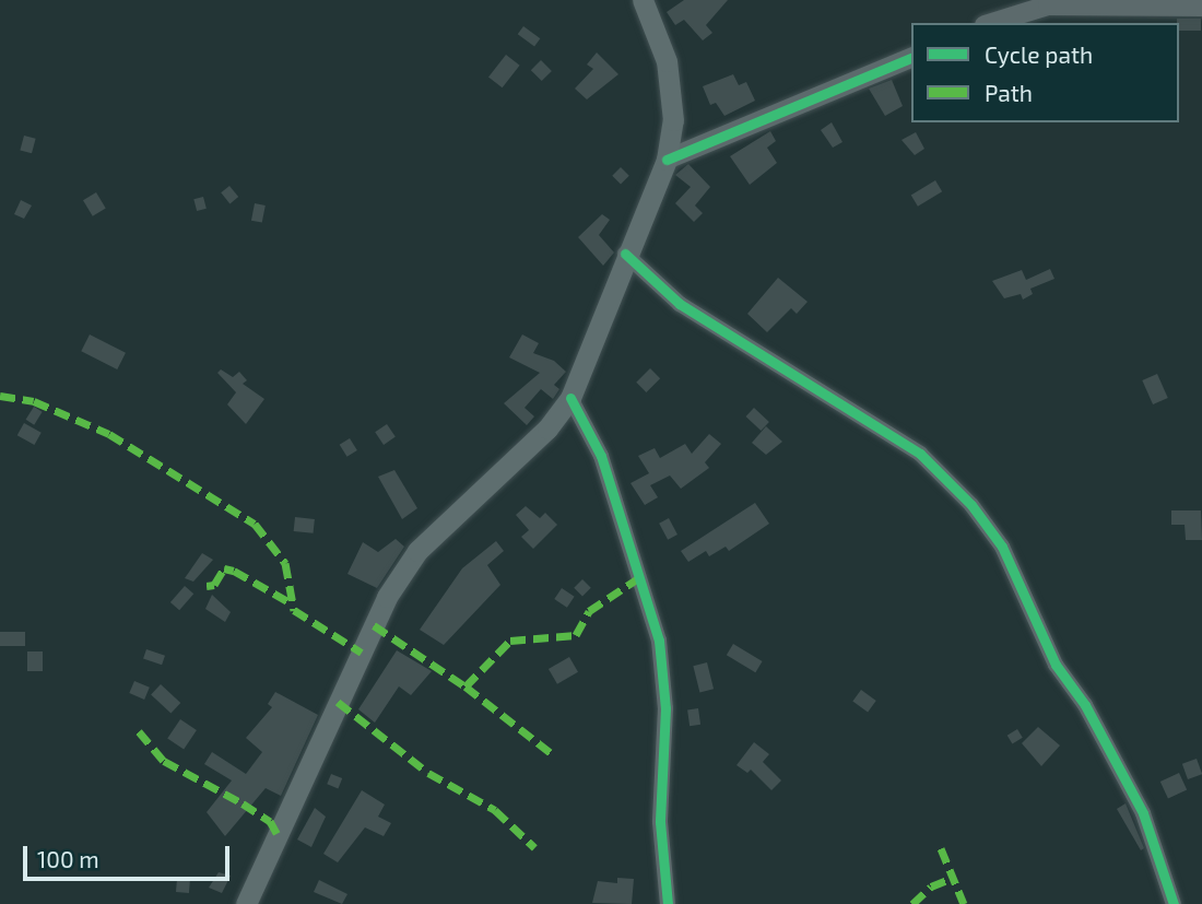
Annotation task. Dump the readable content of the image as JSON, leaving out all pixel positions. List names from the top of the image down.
{
  "legend": ["Cycle path", "Path"],
  "scale_bar": "100 m"
}
